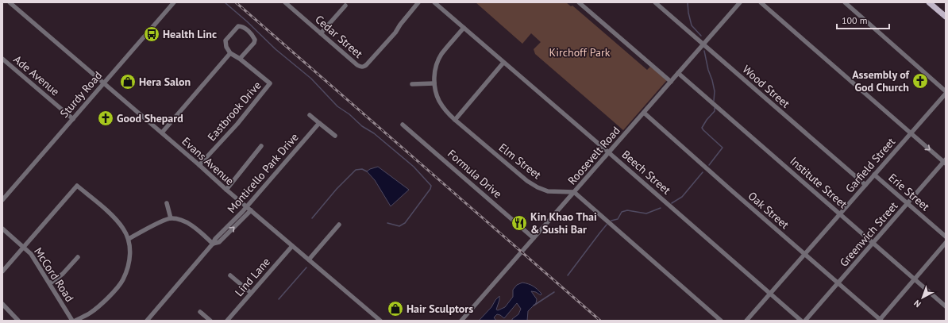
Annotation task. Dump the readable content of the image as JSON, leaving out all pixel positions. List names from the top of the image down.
{
  "streets": {
    "street": [
      "Cedar Street",
      "Ade Avenue",
      "Wood Street",
      "Sturdy Road",
      "Eastbrook Drive",
      "Roosevelt Road",
      "Evans Avenue",
      "Elm Street",
      "Garfield Street",
      "Beech Street",
      "Monticello Park Drive",
      "Formula Drive",
      "Institute Street",
      "Erie Street",
      "Oak Street",
      "Greenwich Street",
      "McCord Road",
      "Lind Lane"
    ]
  },
  "crossings": [
    ["Ade Avenue", "Sturdy Road"],
    ["Wood Street", "Roosevelt Road"],
    ["Wood Street", "Garfield Street"],
    ["Sturdy Road", "Evans Avenue"],
    ["Eastbrook Drive", "Evans Avenue"],
    ["Roosevelt Road", "Elm Street"],
    ["Roosevelt Road", "Beech Street"],
    ["Roosevelt Road", "Formula Drive"],
    ["Roosevelt Road", "Institute Street"],
    ["Roosevelt Road", "Oak Street"],
    ["Evans Avenue", "Monticello Park Drive"],
    ["Evans Avenue", "Lind Lane"],
    ["Elm Street", "Beech Street"],
    ["Garfield Street", "Beech Street"],
    ["Garfield Street", "Institute Street"],
    ["Garfield Street", "Erie Street"],
    ["Garfield Street", "Oak Street"],
    ["Institute Street", "Greenwich Street"],
    ["Erie Street", "Greenwich Street"],
    ["Oak Street", "Greenwich Street"]
  ],
  "parks": ["Kirchoff Park"],
  "places": {
    "bus stop": ["Health Linc"],
    "church": ["Assembly of God Church", "Good Shepard"],
    "shop": ["Hera Salon", "Hair Sculptors"],
    "restaurant": ["Kin Khao Thai & Sushi Bar"]
  },
  "scale_bar": "100 m",
  "north": "bottom left"
}
